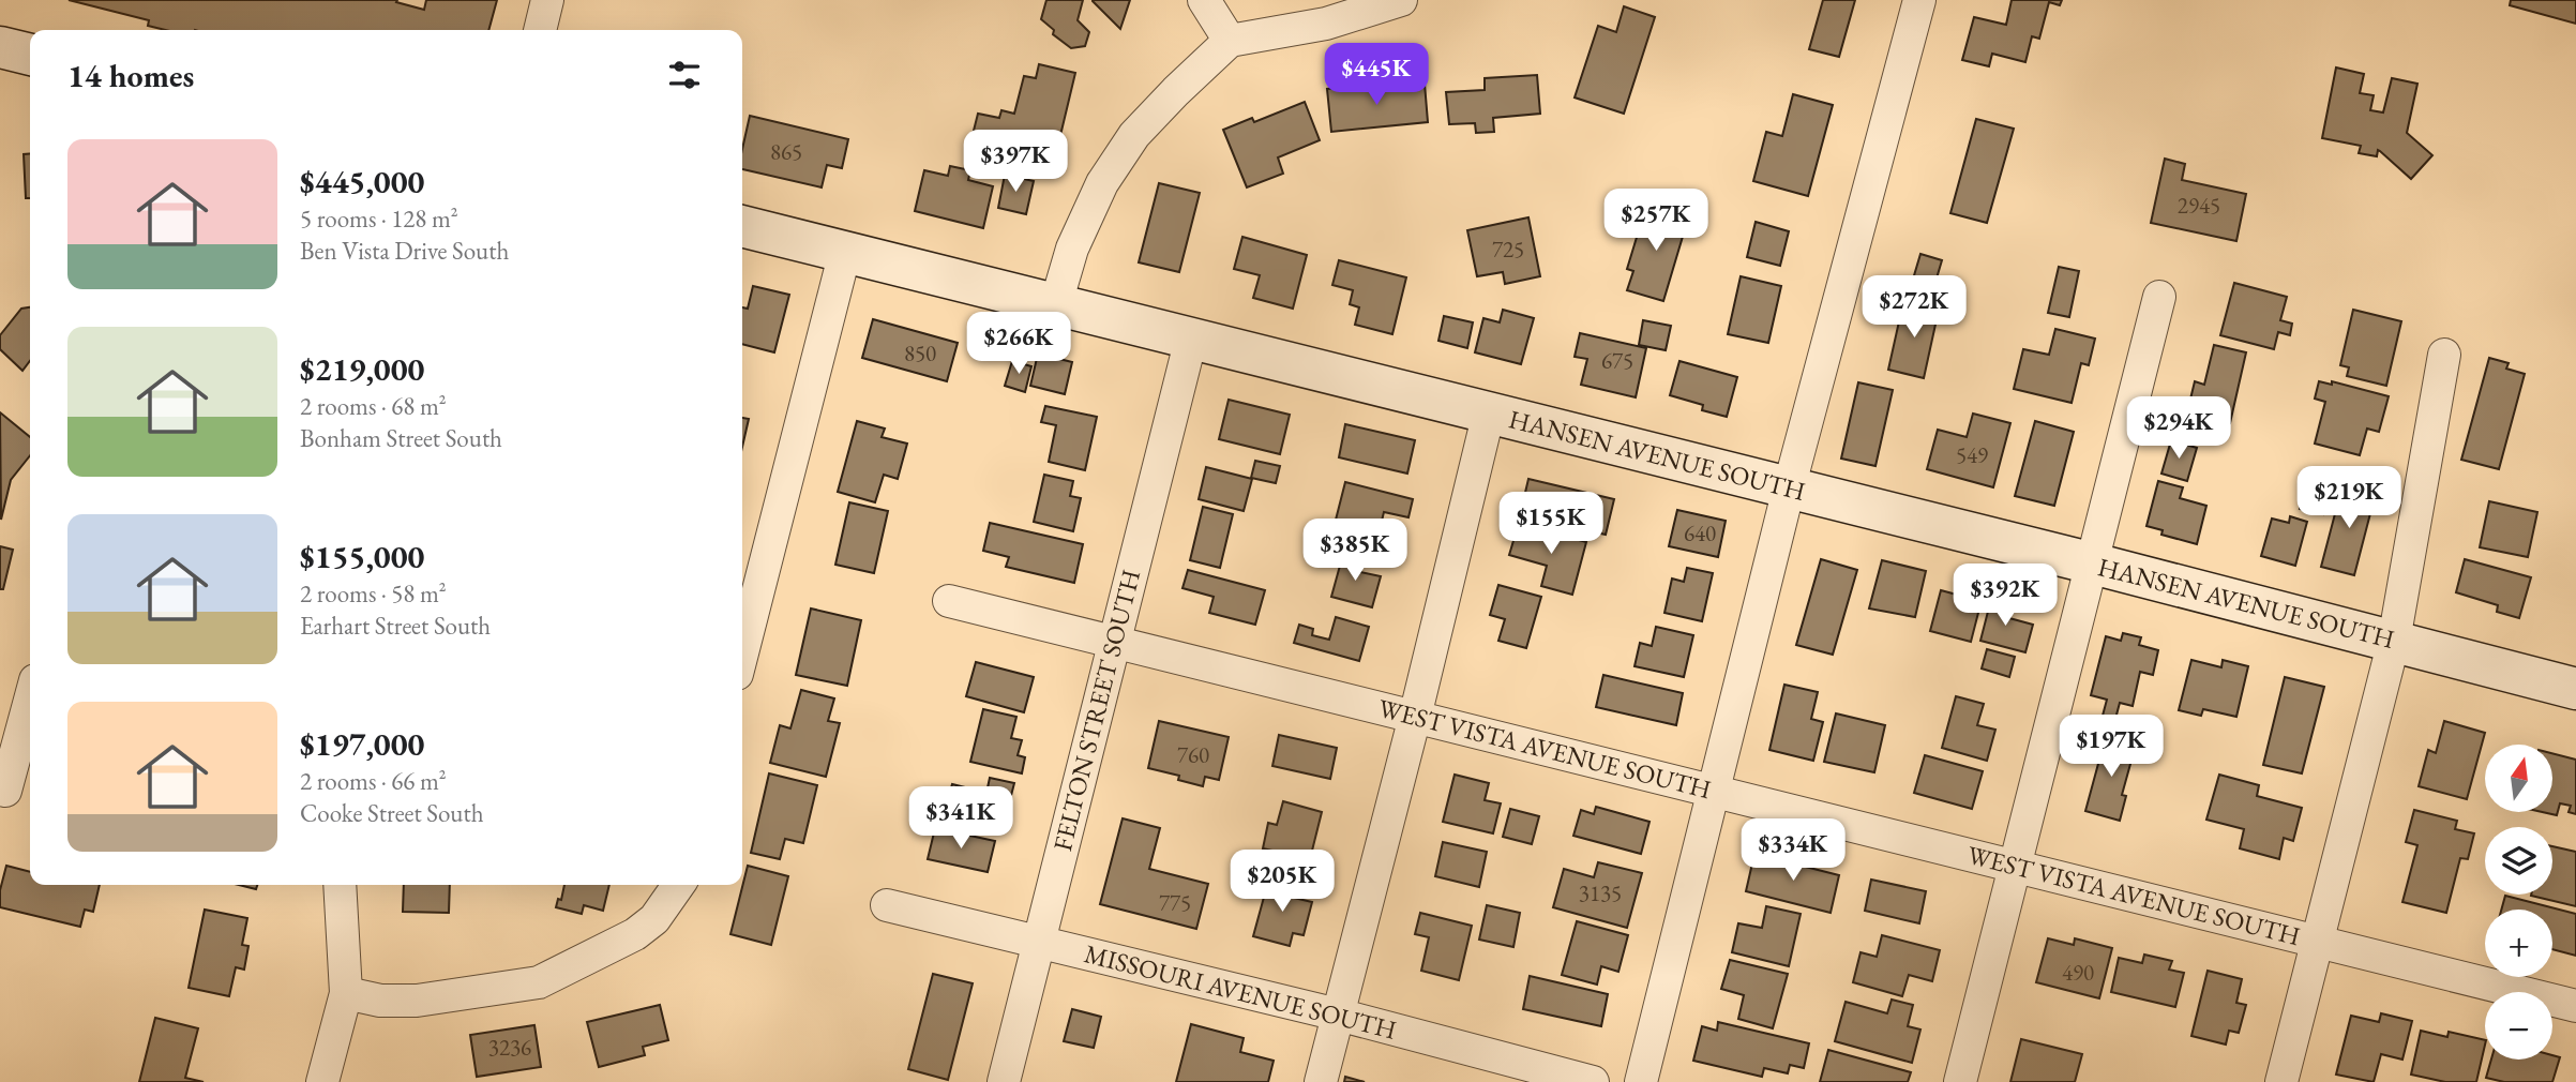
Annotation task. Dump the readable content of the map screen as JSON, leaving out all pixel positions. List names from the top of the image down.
{
  "streets": {
    "street": [
      "HANSEN AVENUE SOUTH",
      "FELTON STREET SOUTH",
      "WEST VISTA AVENUE SOUTH",
      "MISSOURI AVENUE SOUTH"
    ]
  },
  "crossings": [
    ["HANSEN AVENUE SOUTH", "FELTON STREET SOUTH"],
    ["FELTON STREET SOUTH", "WEST VISTA AVENUE SOUTH"],
    ["FELTON STREET SOUTH", "MISSOURI AVENUE SOUTH"]
  ],
  "house_numbers": [
    "865",
    "2945",
    "725",
    "850",
    "675",
    "549",
    "640",
    "760",
    "3135",
    "775",
    "490",
    "3236"
  ],
  "north": "top",
  "page": {
    "heading": "14 homes",
    "price": [
      "$445K",
      "$397K",
      "$257K",
      "$272K",
      "$266K",
      "$294K",
      "$219K",
      "$155K",
      "$385K",
      "$392K",
      "$197K",
      "$341K",
      "$334K",
      "$205K"
    ],
    "list": [
      {
        "name": "$445,000",
        "note": "5 rooms · 128 m² · Ben Vista Drive South"
      },
      {
        "name": "$219,000",
        "note": "2 rooms · 68 m² · Bonham Street South"
      },
      {
        "name": "$155,000",
        "note": "2 rooms · 58 m² · Earhart Street South"
      },
      {
        "name": "$197,000",
        "note": "2 rooms · 66 m² · Cooke Street South"
      }
    ],
    "map_buttons": ["+", "−"]
  }
}
